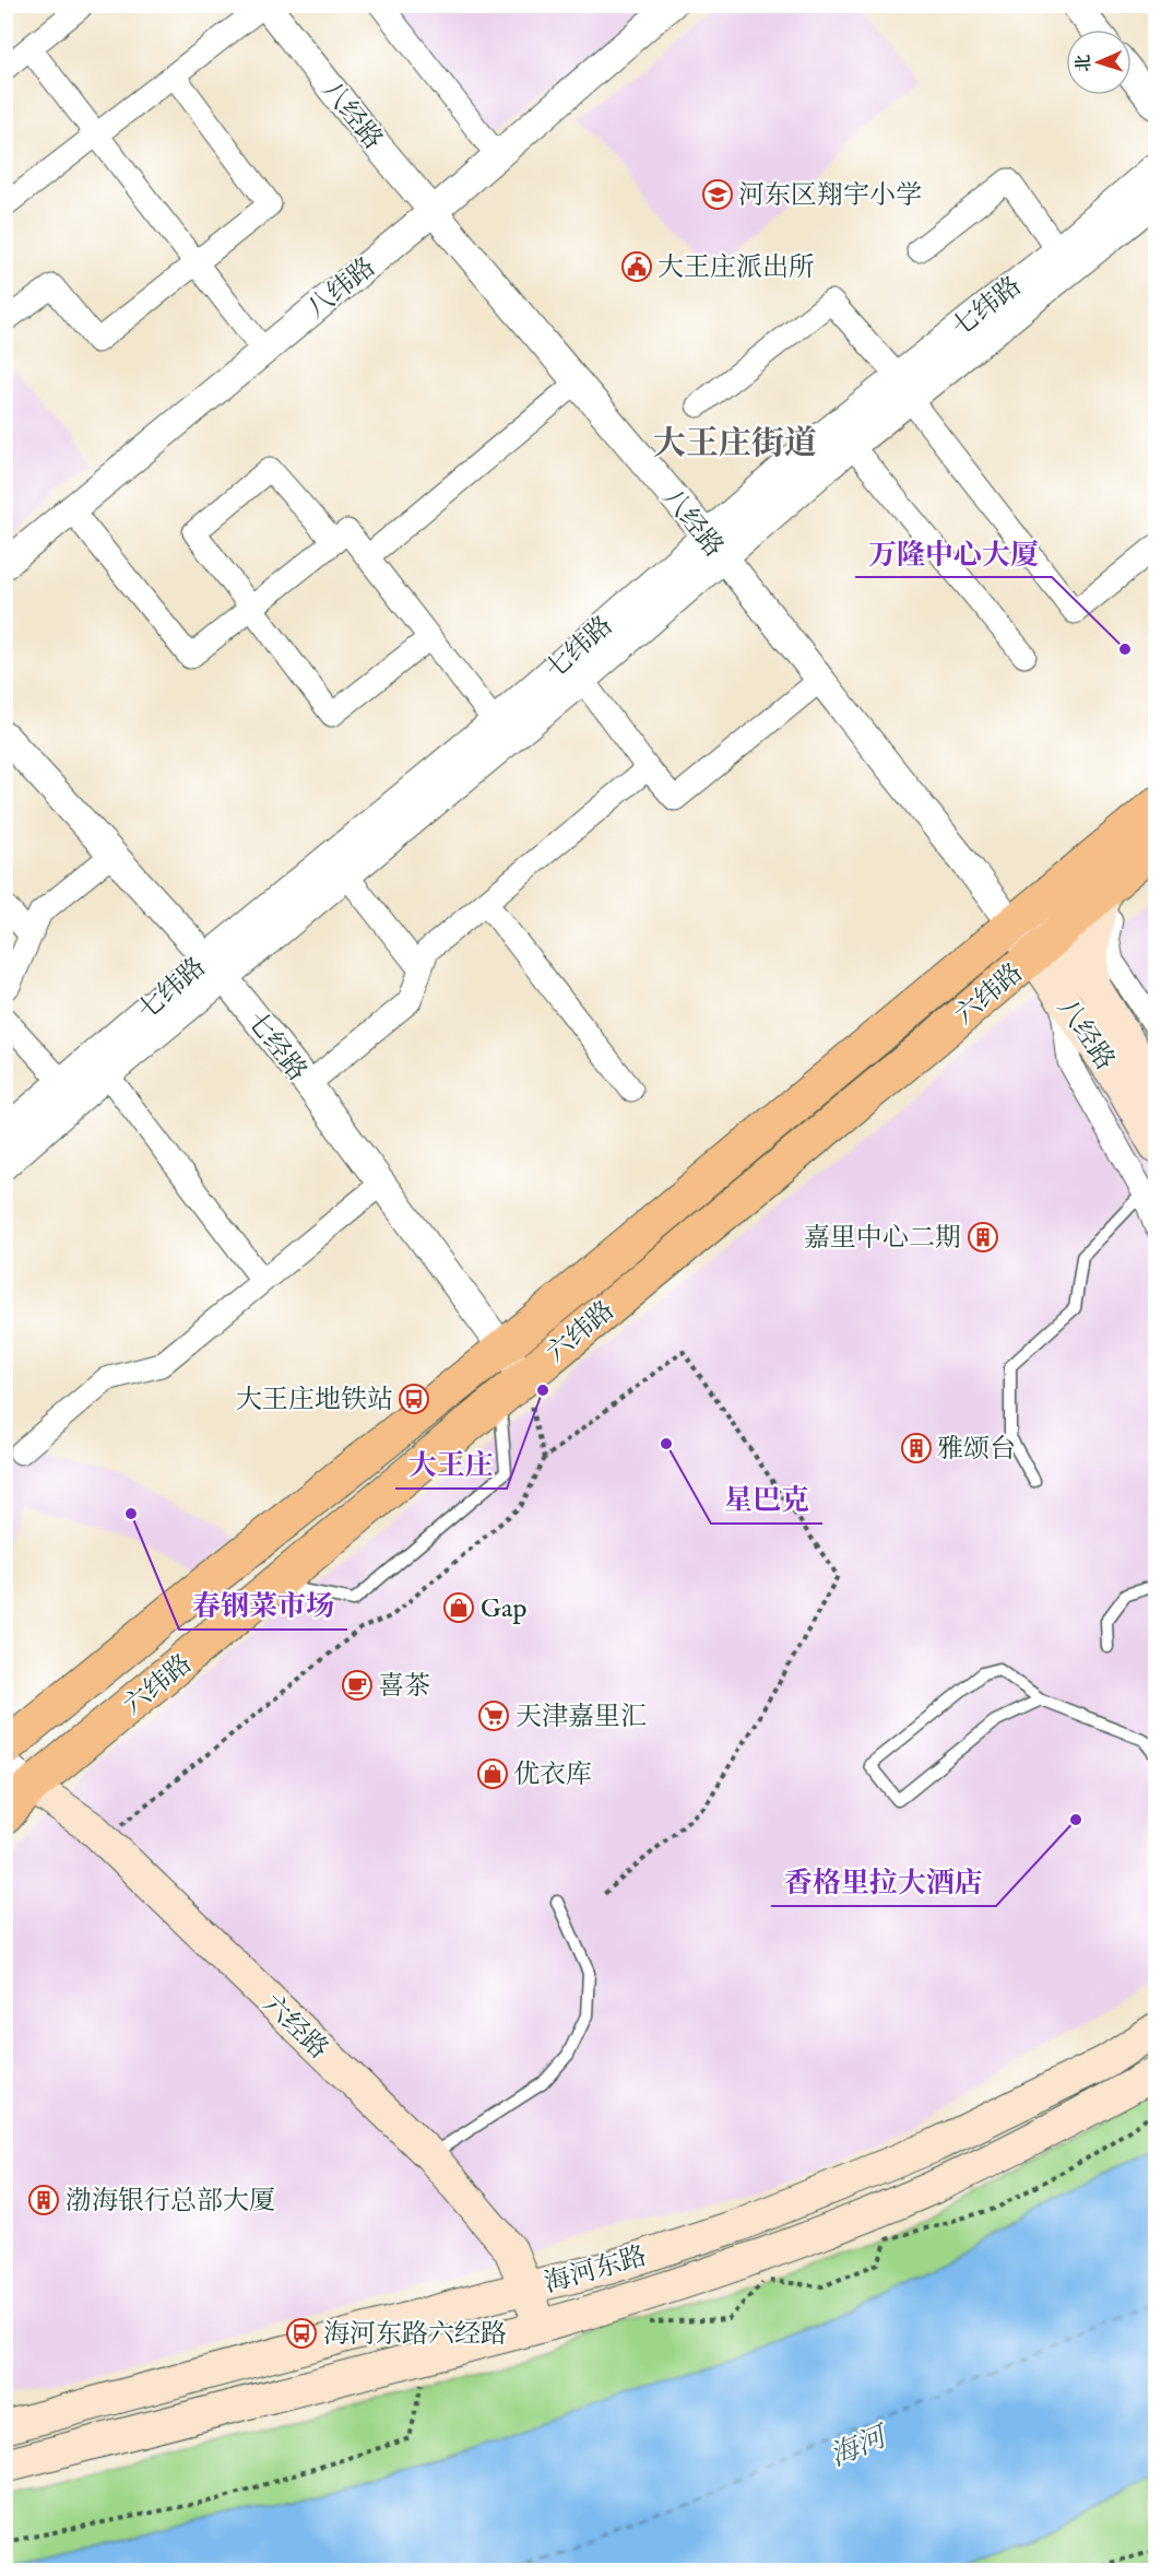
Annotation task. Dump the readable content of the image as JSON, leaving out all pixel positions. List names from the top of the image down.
{
  "streets": {
    "main road": [
      "八经路",
      "六纬路",
      "六经路",
      "海河东路"
    ],
    "street": ["八纬路", "七纬路", "七经路"]
  },
  "crossings": [
    ["八经路", "八纬路"],
    ["八经路", "七纬路"],
    ["八经路", "六纬路"],
    ["七纬路", "七经路"],
    ["六纬路", "七经路"],
    ["六纬路", "六经路"],
    ["六经路", "海河东路"]
  ],
  "districts": ["大王庄街道"],
  "water": ["海河"],
  "places": {
    "school or university": ["河东区翔宇小学"],
    "public building": ["大王庄派出所"],
    "other": [
      "万隆中心大厦",
      "大王庄",
      "星巴克",
      "春钢菜市场",
      "香格里拉大酒店"
    ],
    "building": ["嘉里中心二期", "雅颂台", "渤海银行总部大厦"],
    "bus stop": ["大王庄地铁站", "海河东路六经路"],
    "shop": ["Gap", "优衣库"],
    "cafe": ["喜茶"],
    "supermarket": ["天津嘉里汇"]
  },
  "north": "left"
}
